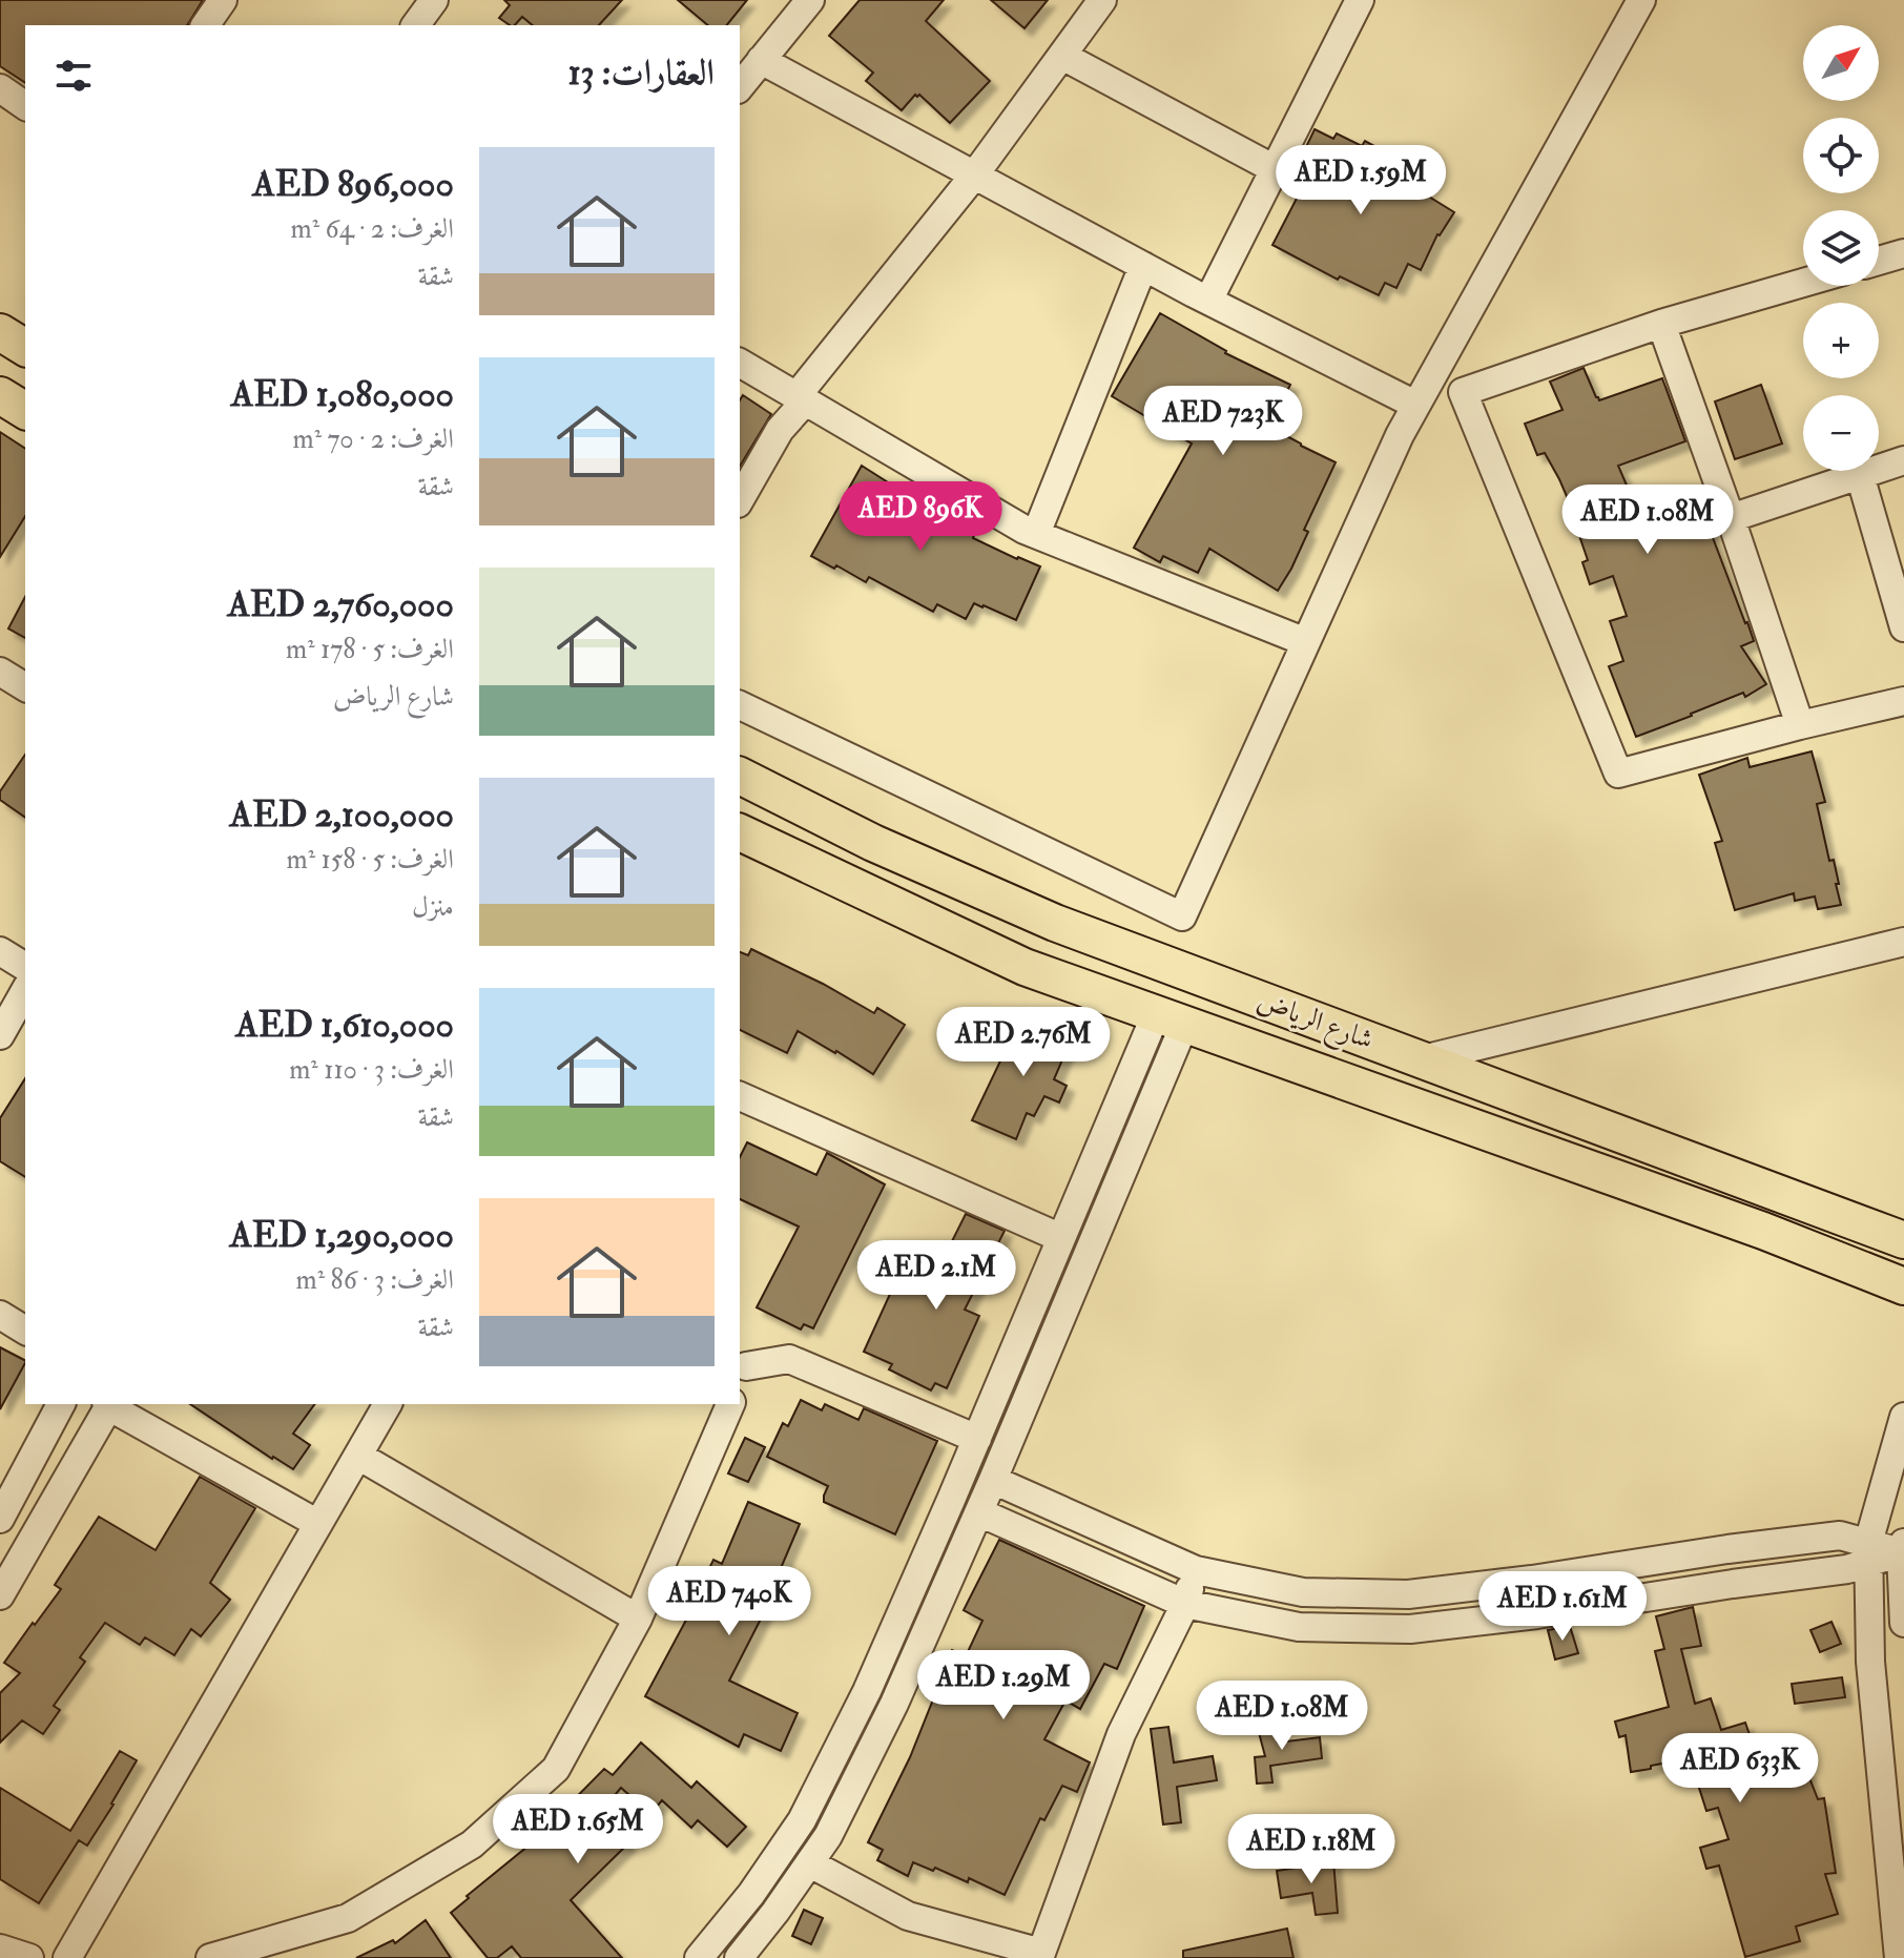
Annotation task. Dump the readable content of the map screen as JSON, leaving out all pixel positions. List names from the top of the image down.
{
  "streets": {
    "main road": ["شارع الرياض"]
  },
  "north": "top right",
  "page": {
    "map_buttons": ["+", "−"],
    "heading": "العقارات: 13",
    "list": [
      {
        "name": "AED 896,000",
        "note": "الغرف: 2 · 64 m² · شقة"
      },
      {
        "name": "AED 1,080,000",
        "note": "الغرف: 2 · 70 m² · شقة"
      },
      {
        "name": "AED 2,760,000",
        "note": "الغرف: 5 · 178 m² · شارع الرياض"
      },
      {
        "name": "AED 2,100,000",
        "note": "الغرف: 5 · 158 m² · منزل"
      },
      {
        "name": "AED 1,610,000",
        "note": "الغرف: 3 · 110 m² · شقة"
      },
      {
        "name": "AED 1,290,000",
        "note": "الغرف: 3 · 86 m² · شقة"
      }
    ],
    "price": [
      "AED 1.59M",
      "AED 723K",
      "AED 896K",
      "AED 1.08M",
      "AED 2.76M",
      "AED 2.1M",
      "AED 740K",
      "AED 1.61M",
      "AED 1.29M",
      "AED 1.08M",
      "AED 633K",
      "AED 1.65M",
      "AED 1.18M"
    ]
  }
}
